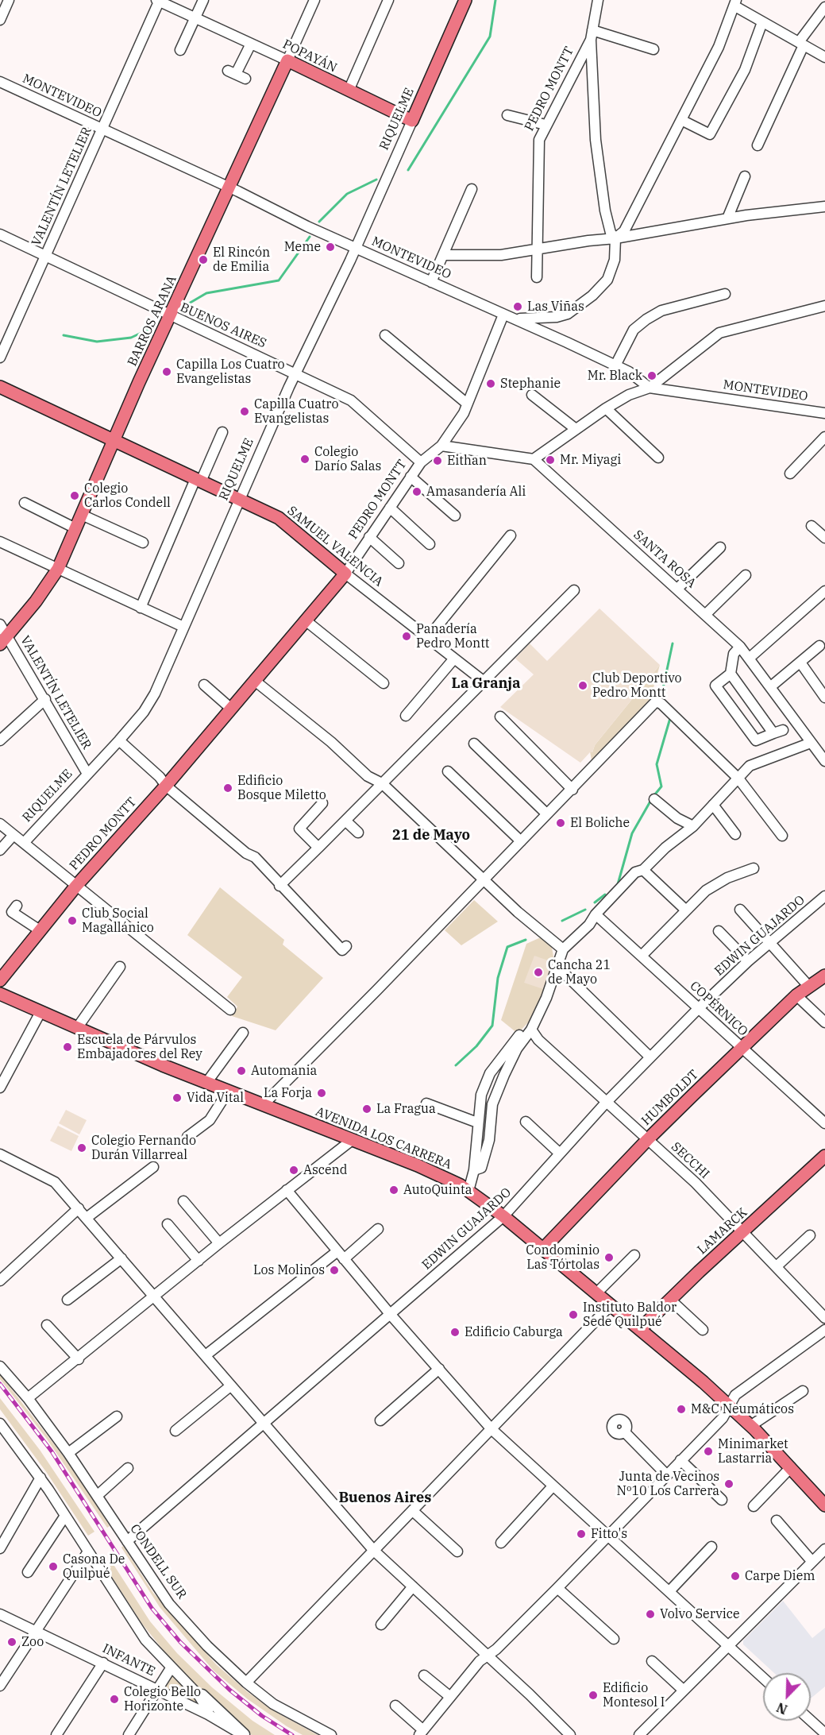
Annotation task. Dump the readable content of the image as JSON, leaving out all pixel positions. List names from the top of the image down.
{
  "streets": {
    "main road": [
      "POPAYÁN",
      "PEDRO MONTT",
      "RIQUELME",
      "BARROS ARANA",
      "SAMUEL VALENCIA",
      "HUMBOLDT",
      "AVENIDA LOS CARRERA",
      "LAMARCK"
    ],
    "street": [
      "MONTEVIDEO",
      "VALENTÍN LETELIER",
      "BUENOS AIRES",
      "SANTA ROSA",
      "EDWIN GUAJARDO",
      "COPÉRNICO",
      "SECCHI",
      "CONDELL SUR",
      "INFANTE"
    ]
  },
  "crossings": [
    ["POPAYÁN", "RIQUELME"],
    ["POPAYÁN", "VALENTÍN LETELIER"],
    ["POPAYÁN", "BARROS ARANA"],
    ["PEDRO MONTT", "MONTEVIDEO"],
    ["PEDRO MONTT", "BUENOS AIRES"],
    ["PEDRO MONTT", "SAMUEL VALENCIA"],
    ["MONTEVIDEO", "RIQUELME"],
    ["MONTEVIDEO", "VALENTÍN LETELIER"],
    ["MONTEVIDEO", "BARROS ARANA"],
    ["RIQUELME", "VALENTÍN LETELIER"],
    ["RIQUELME", "BUENOS AIRES"],
    ["RIQUELME", "SAMUEL VALENCIA"],
    ["VALENTÍN LETELIER", "BARROS ARANA"],
    ["VALENTÍN LETELIER", "BUENOS AIRES"],
    ["BARROS ARANA", "BUENOS AIRES"],
    ["BARROS ARANA", "SAMUEL VALENCIA"],
    ["EDWIN GUAJARDO", "COPÉRNICO"],
    ["EDWIN GUAJARDO", "AVENIDA LOS CARRERA"],
    ["EDWIN GUAJARDO", "SECCHI"],
    ["EDWIN GUAJARDO", "CONDELL SUR"],
    ["COPÉRNICO", "HUMBOLDT"],
    ["HUMBOLDT", "AVENIDA LOS CARRERA"],
    ["HUMBOLDT", "SECCHI"],
    ["AVENIDA LOS CARRERA", "LAMARCK"],
    ["SECCHI", "LAMARCK"]
  ],
  "districts": ["La Granja", "21 de Mayo", "Buenos Aires"],
  "places": [
    "Meme",
    "El Rincón de Emilia",
    "Las Viñas",
    "Capilla Los Cuatro Evangelistas",
    "Mr. Black",
    "Stephanie",
    "Capilla Cuatro Evangelistas",
    "Colegio Darío Salas",
    "Mr. Miyagi",
    "Eithan",
    "Amasandería Ali",
    "Colegio Carlos Condell",
    "Panadería Pedro Montt",
    "Club Deportivo Pedro Montt",
    "Edificio Bosque Miletto",
    "El Boliche",
    "Club Social Magallánico",
    "Cancha 21 de Mayo",
    "Escuela de Párvulos Embajadores del Rey",
    "Automania",
    "La Forja",
    "Vida Vital",
    "La Fragua",
    "Colegio Fernando Durán Villarreal",
    "Ascend",
    "AutoQuinta",
    "Condominio Las Tórtolas",
    "Los Molinos",
    "Instituto Baldor Sede Quilpué",
    "Edificio Caburga",
    "M&C Neumáticos",
    "Minimarket Lastarria",
    "Junta de Vecinos Nº10 Los Carrera",
    "Fitto's",
    "Casona De Quilpué",
    "Carpe Diem",
    "Volvo Service",
    "Zoo",
    "Edificio Montesol I",
    "Colegio Bello Horizonte"
  ],
  "north": "bottom left"
}
